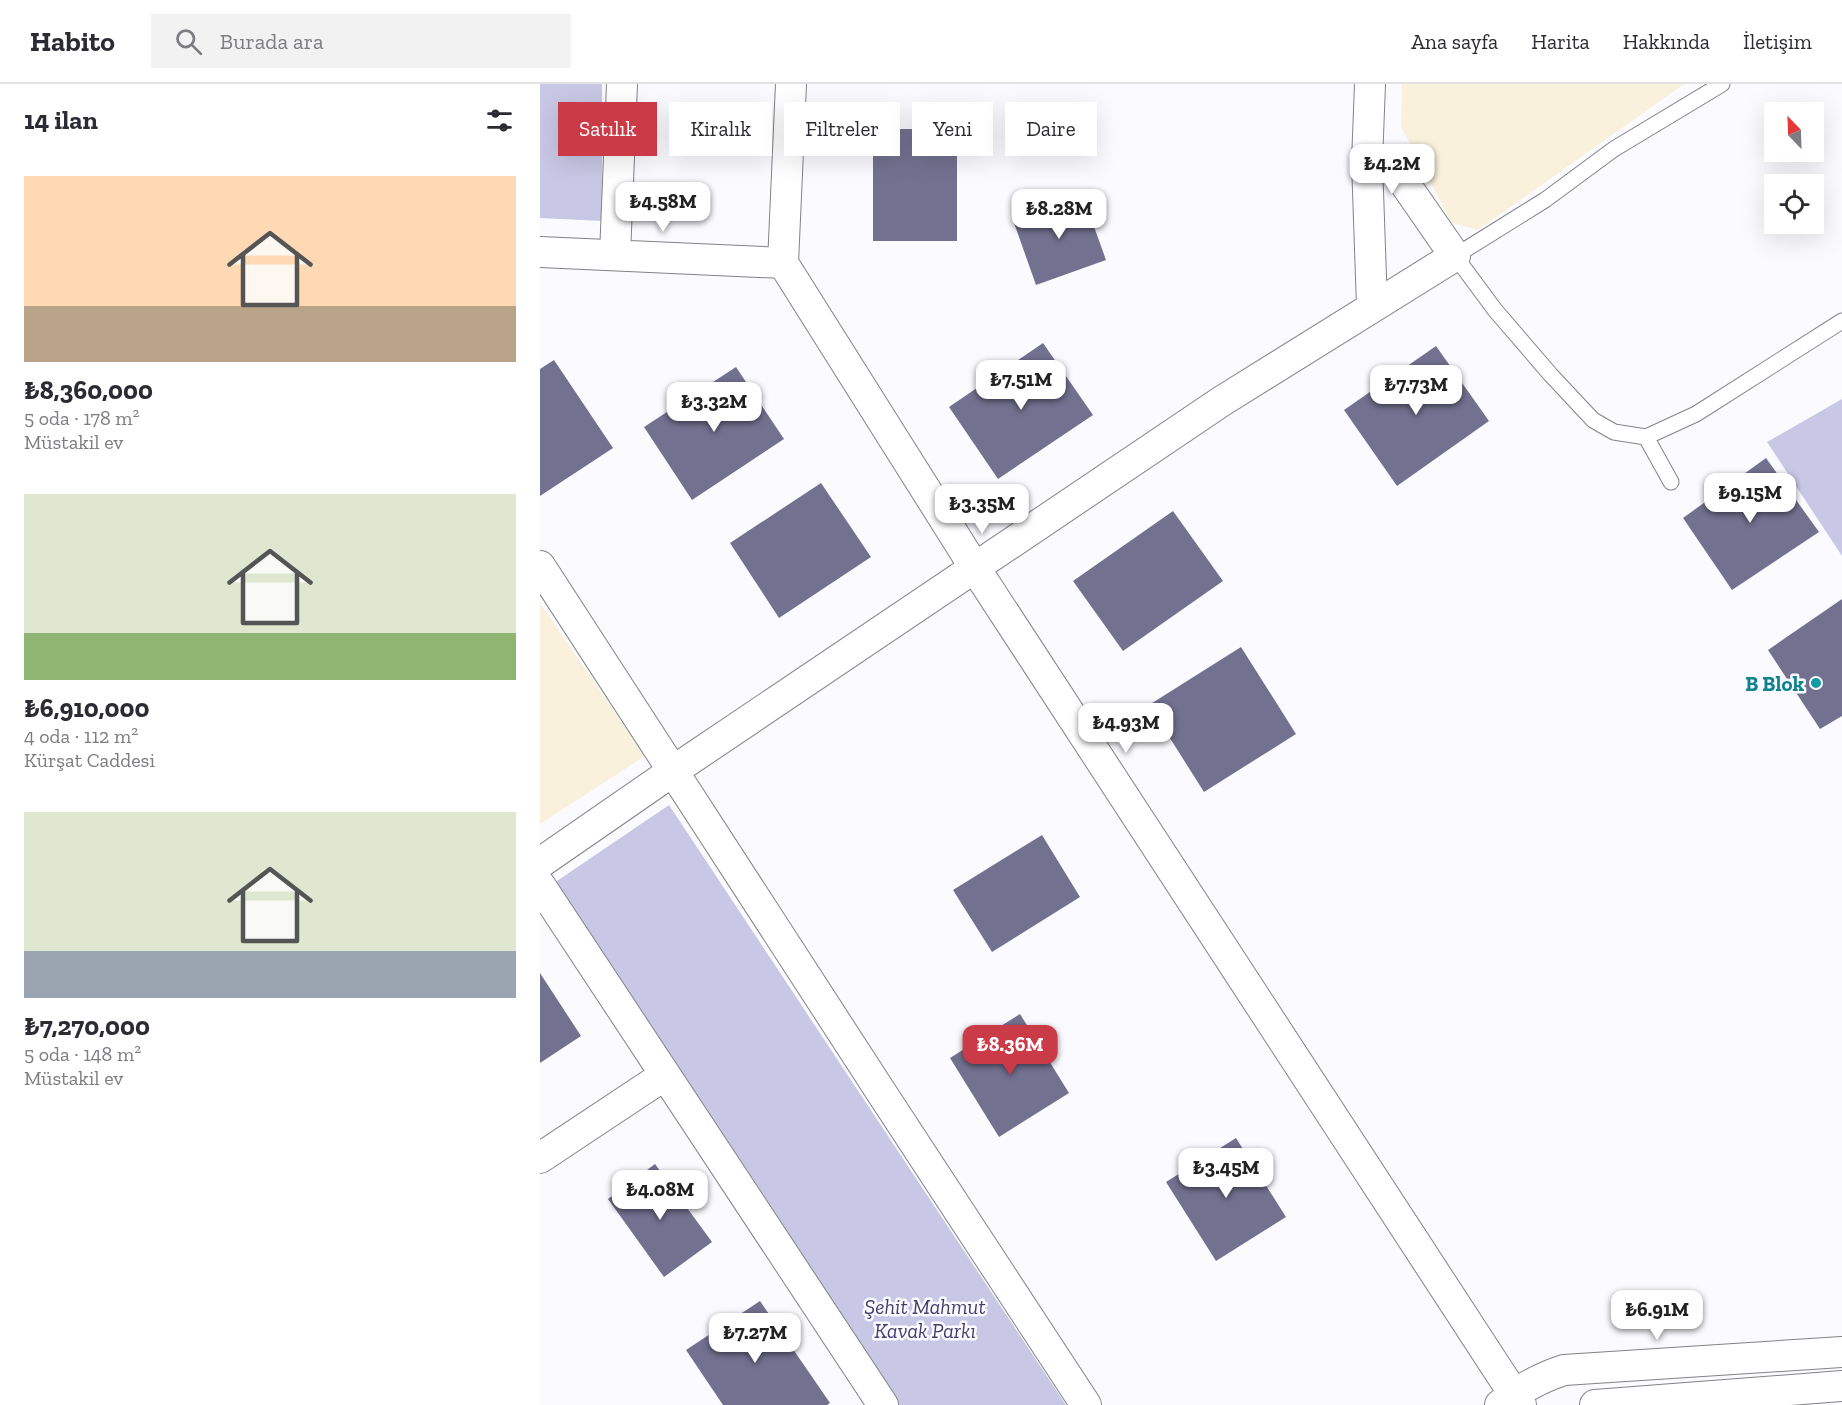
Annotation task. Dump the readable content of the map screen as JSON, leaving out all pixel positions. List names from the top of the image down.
{
  "parks": ["Şehit Mahmut Kavak Parkı"],
  "places": ["B Blok"],
  "north": "top left",
  "page": {
    "header": "Habito",
    "search": "Burada ara",
    "nav": [
      "Ana sayfa",
      "Harita",
      "Hakkında",
      "İletişim"
    ],
    "heading": "14 ilan",
    "chip": [
      "Satılık",
      "Kiralık",
      "Filtreler",
      "Yeni",
      "Daire"
    ],
    "price": [
      "₺4.2M",
      "₺4.58M",
      "₺8.28M",
      "₺7.51M",
      "₺7.73M",
      "₺3.32M",
      "₺9.15M",
      "₺3.35M",
      "₺4.93M",
      "₺8.36M",
      "₺3.45M",
      "₺4.08M",
      "₺6.91M",
      "₺7.27M"
    ],
    "list": [
      {
        "name": "₺8,360,000",
        "note": "5 oda · 178 m² · Müstakil ev"
      },
      {
        "name": "₺6,910,000",
        "note": "4 oda · 112 m² · Kürşat Caddesi"
      },
      {
        "name": "₺7,270,000",
        "note": "5 oda · 148 m² · Müstakil ev"
      }
    ]
  }
}
